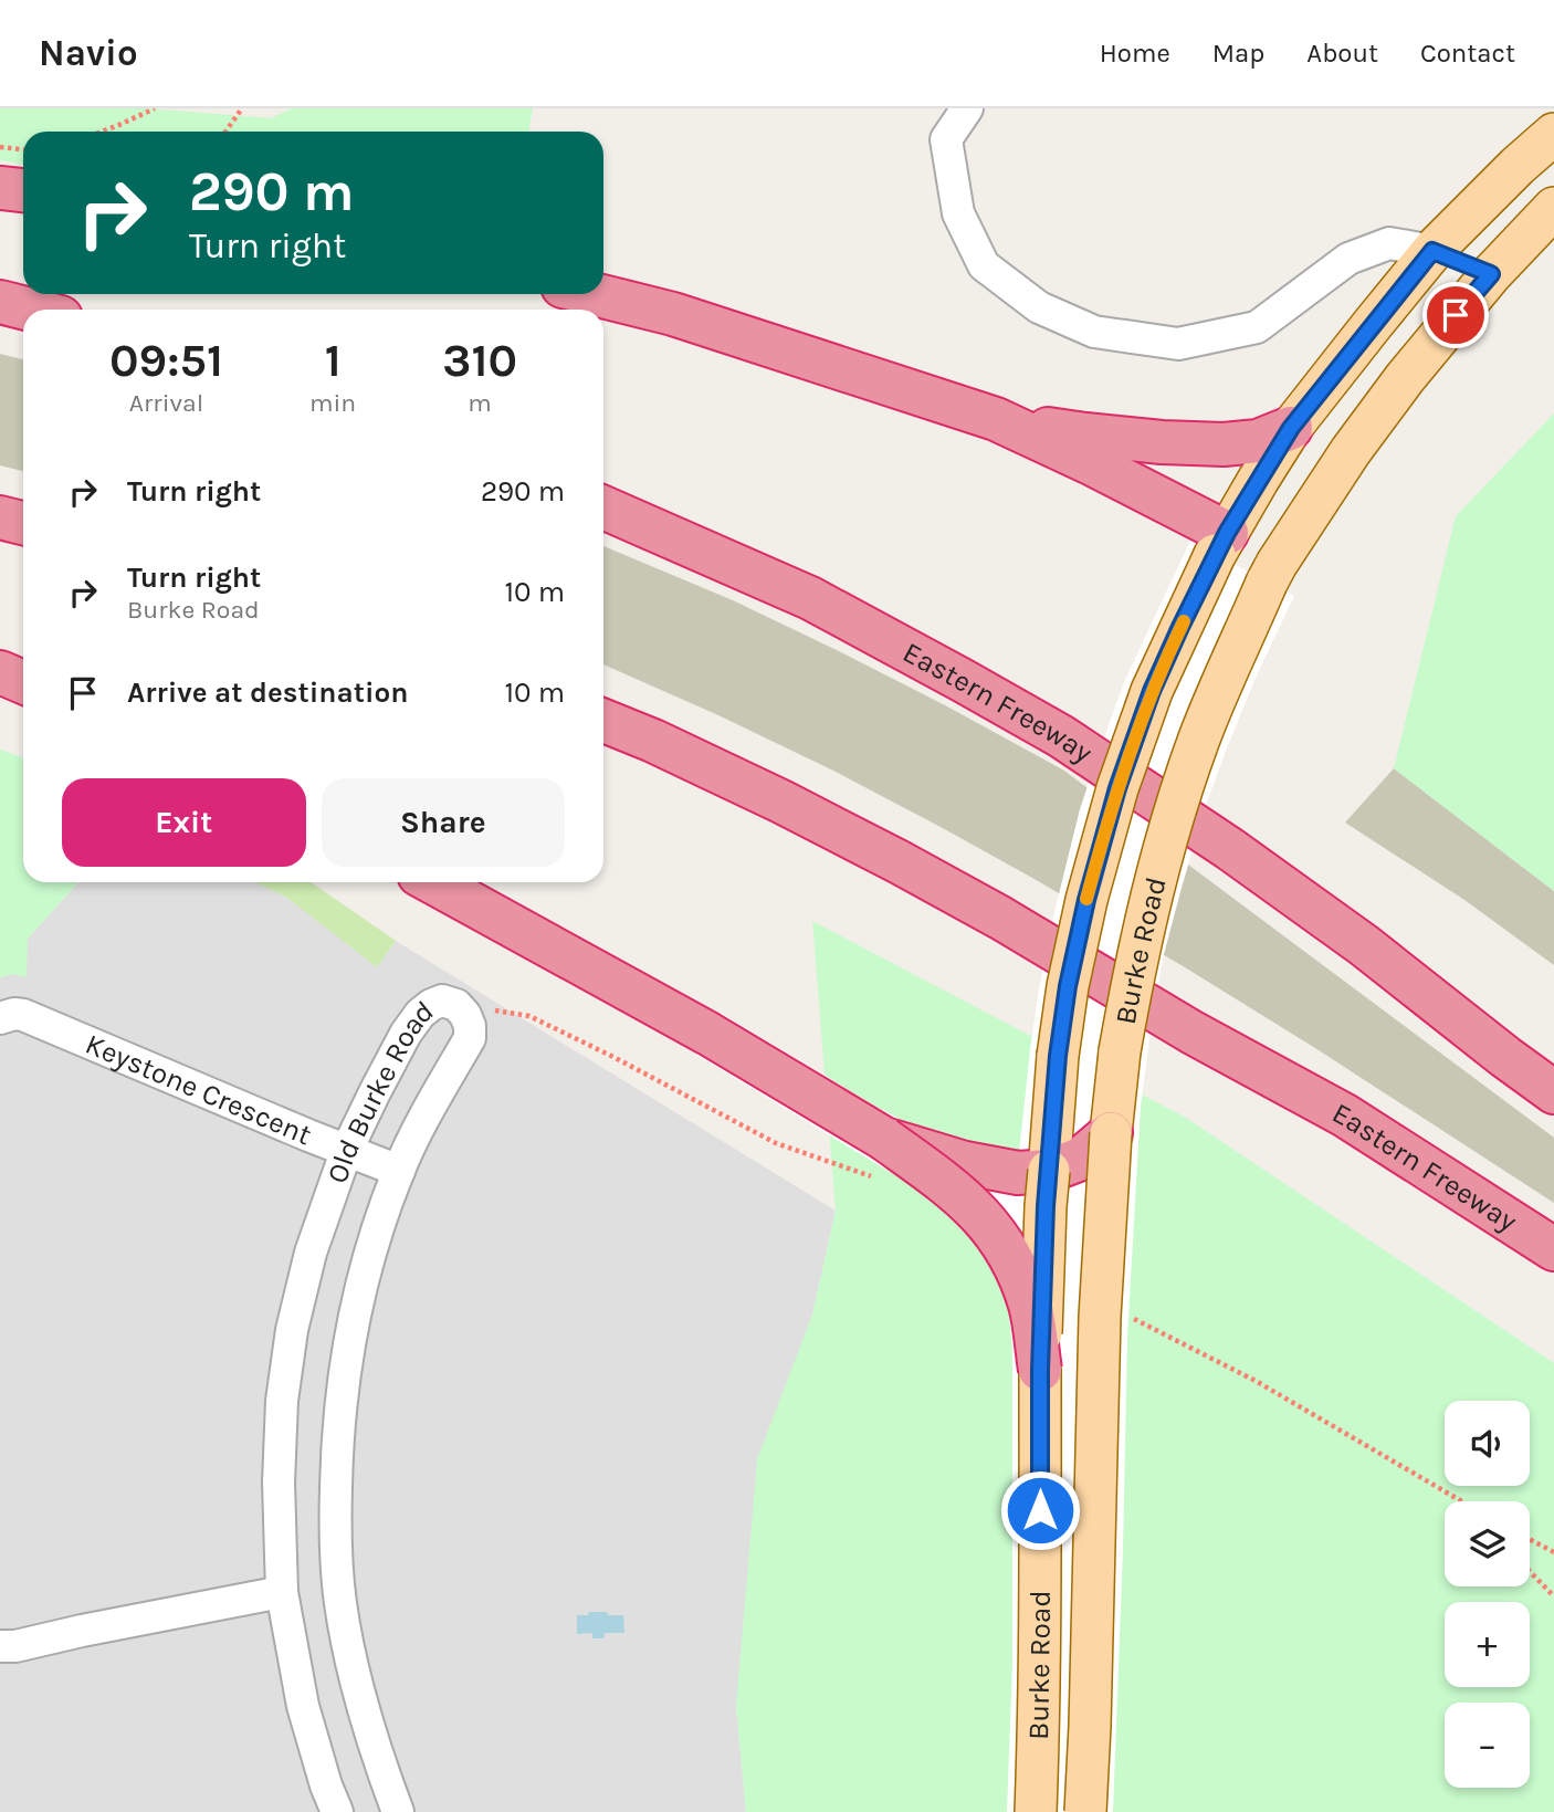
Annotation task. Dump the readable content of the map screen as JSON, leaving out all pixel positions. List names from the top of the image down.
{
  "streets": {
    "highway": ["Eastern Freeway"],
    "main road": ["Burke Road"],
    "street": ["Keystone Crescent", "Old Burke Road"]
  },
  "crossings": [
    ["Keystone Crescent", "Old Burke Road"]
  ],
  "page": {
    "header": "Navio",
    "nav": [
      "Home",
      "Map",
      "About",
      "Contact"
    ],
    "turn": ["290 m", "Turn right"],
    "eta": [
      "09:51",
      "Arrival",
      "1",
      "min",
      "310",
      "m"
    ],
    "list": [
      {
        "name": "Turn right",
        "value": "290 m"
      },
      {
        "name": "Turn right",
        "note": "Burke Road",
        "value": "10 m"
      },
      {
        "name": "Arrive at destination",
        "value": "10 m"
      }
    ],
    "buttons": ["Exit", "Share"],
    "map_buttons": ["+", "−"]
  }
}
